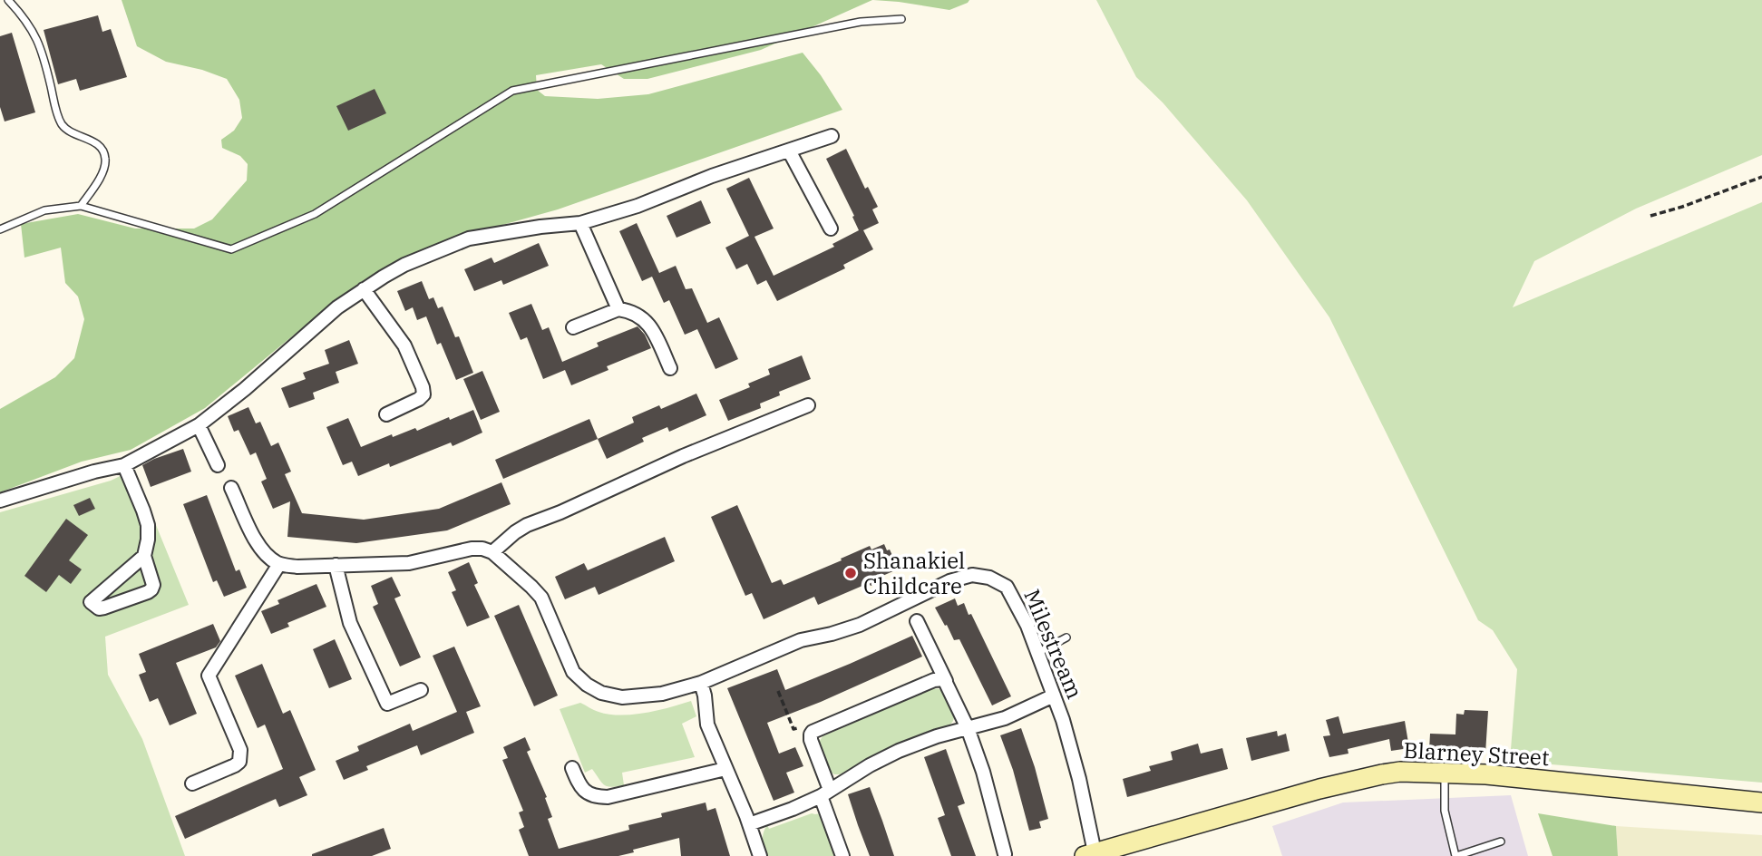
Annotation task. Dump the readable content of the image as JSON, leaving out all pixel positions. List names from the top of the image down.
{
  "streets": {
    "street": ["Milestream", "Blarney Street"]
  },
  "crossings": [
    ["Milestream", "Blarney Street"]
  ],
  "places": ["Shanakiel Childcare"]
}
